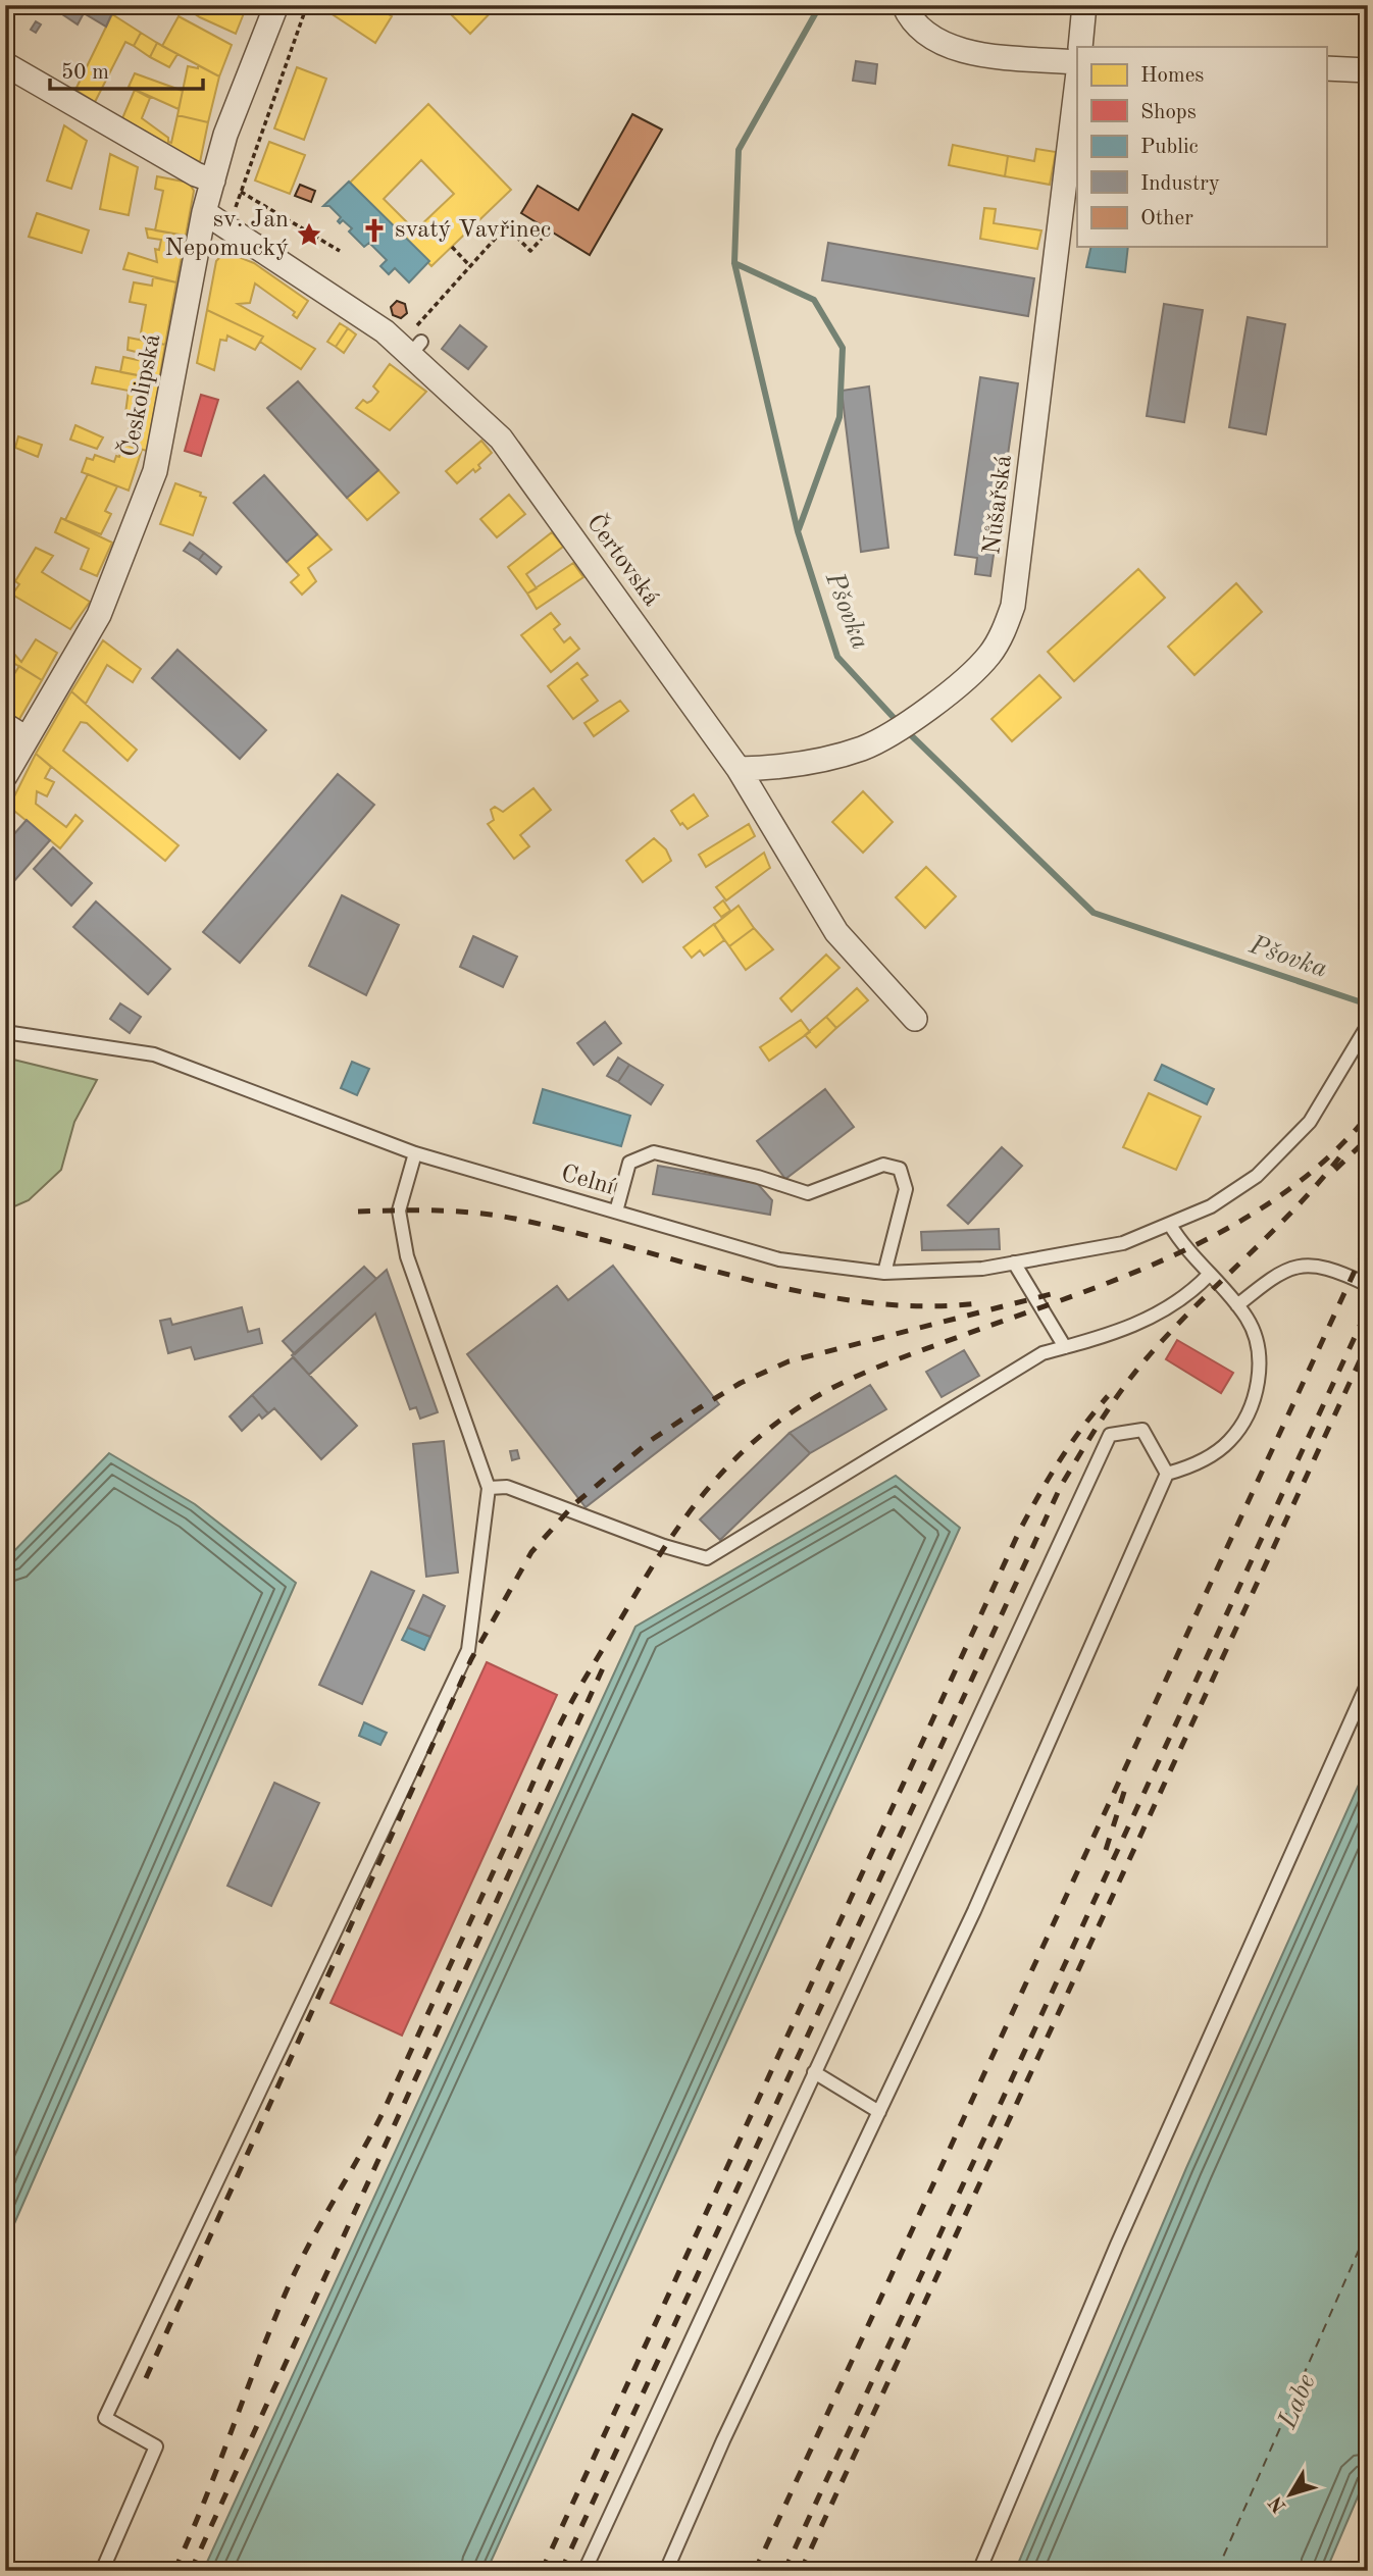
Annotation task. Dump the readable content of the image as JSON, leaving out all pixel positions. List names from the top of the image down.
{
  "streets": {
    "street": ["Českolipská", "Nůšařská", "Čertovská"],
    "lane": ["Celní"]
  },
  "crossings": [
    ["Českolipská", "Čertovská"],
    ["Nůšařská", "Čertovská"]
  ],
  "water": ["Pšovka", "Labe"],
  "places": {
    "church": ["svatý Vavřinec"],
    "place": ["sv. Jan Nepomucký"]
  },
  "legend": [
    "Homes",
    "Shops",
    "Public",
    "Industry",
    "Other"
  ],
  "scale_bar": "50 m",
  "north": "bottom left"
}
